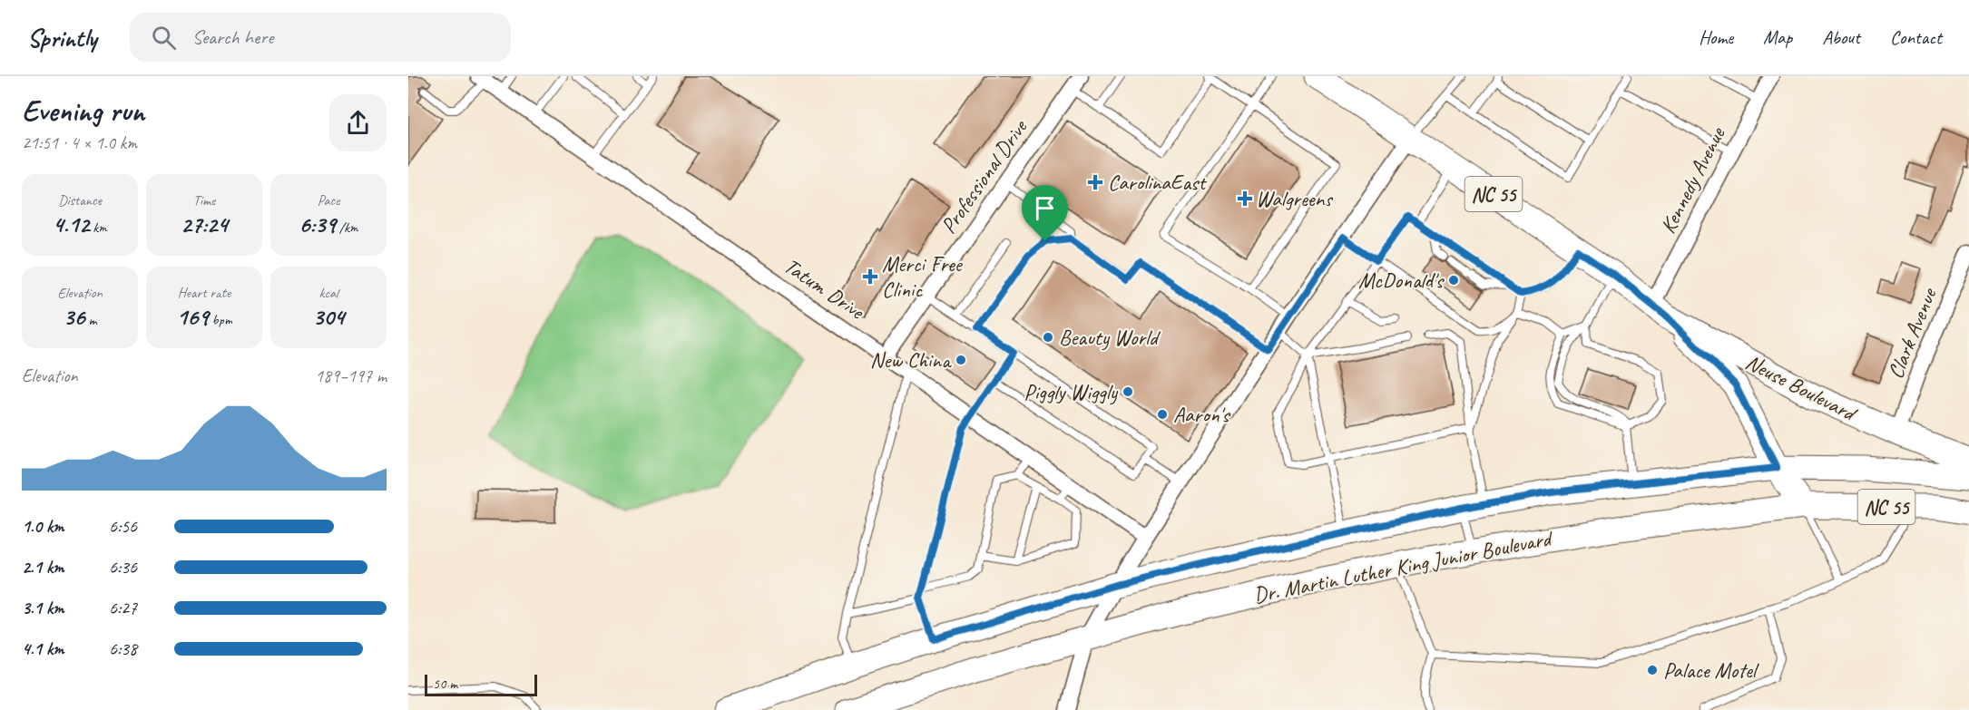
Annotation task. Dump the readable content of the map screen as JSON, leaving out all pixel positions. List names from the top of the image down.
{
  "streets": {
    "main road": ["NC 55", "Neuse Boulevard", "Dr. Martin Luther King Junior Boulevard"],
    "street": [
      "Professional Drive",
      "Kennedy Avenue",
      "Tatum Drive",
      "Clark Avenue"
    ]
  },
  "crossings": [
    ["Professional Drive", "Tatum Drive"],
    ["Kennedy Avenue", "NC 55"],
    ["Kennedy Avenue", "Neuse Boulevard"],
    ["NC 55", "Neuse Boulevard"],
    ["NC 55", "Dr. Martin Luther King Junior Boulevard"],
    ["Clark Avenue", "Neuse Boulevard"]
  ],
  "places": {
    "health": ["CarolinaEast", "Walgreens", "Merci Free Clinic"],
    "other": [
      "McDonald's",
      "Beauty World",
      "New China",
      "Piggly Wiggly",
      "Aaron's",
      "Palace Motel"
    ]
  },
  "scale_bar": "50 m",
  "page": {
    "header": "Sprintly",
    "search": "Search here",
    "nav": [
      "Home",
      "Map",
      "About",
      "Contact"
    ],
    "heading": ["Evening run", "21:51 · 4 × 1.0 km"],
    "stats": [
      ["Distance", "4.12 km"],
      ["Time", "27:24"],
      ["Pace", "6:39 /km"],
      ["Elevation", "36 m"],
      ["Heart rate", "169 bpm"],
      ["kcal", "304"]
    ],
    "chart": ["Elevation", "189–197 m"],
    "list": [
      {
        "name": "1.0 km",
        "note": "6:56"
      },
      {
        "name": "2.1 km",
        "note": "6:36"
      },
      {
        "name": "3.1 km",
        "note": "6:27"
      },
      {
        "name": "4.1 km",
        "note": "6:38"
      }
    ],
    "scale": "50 m"
  }
}
